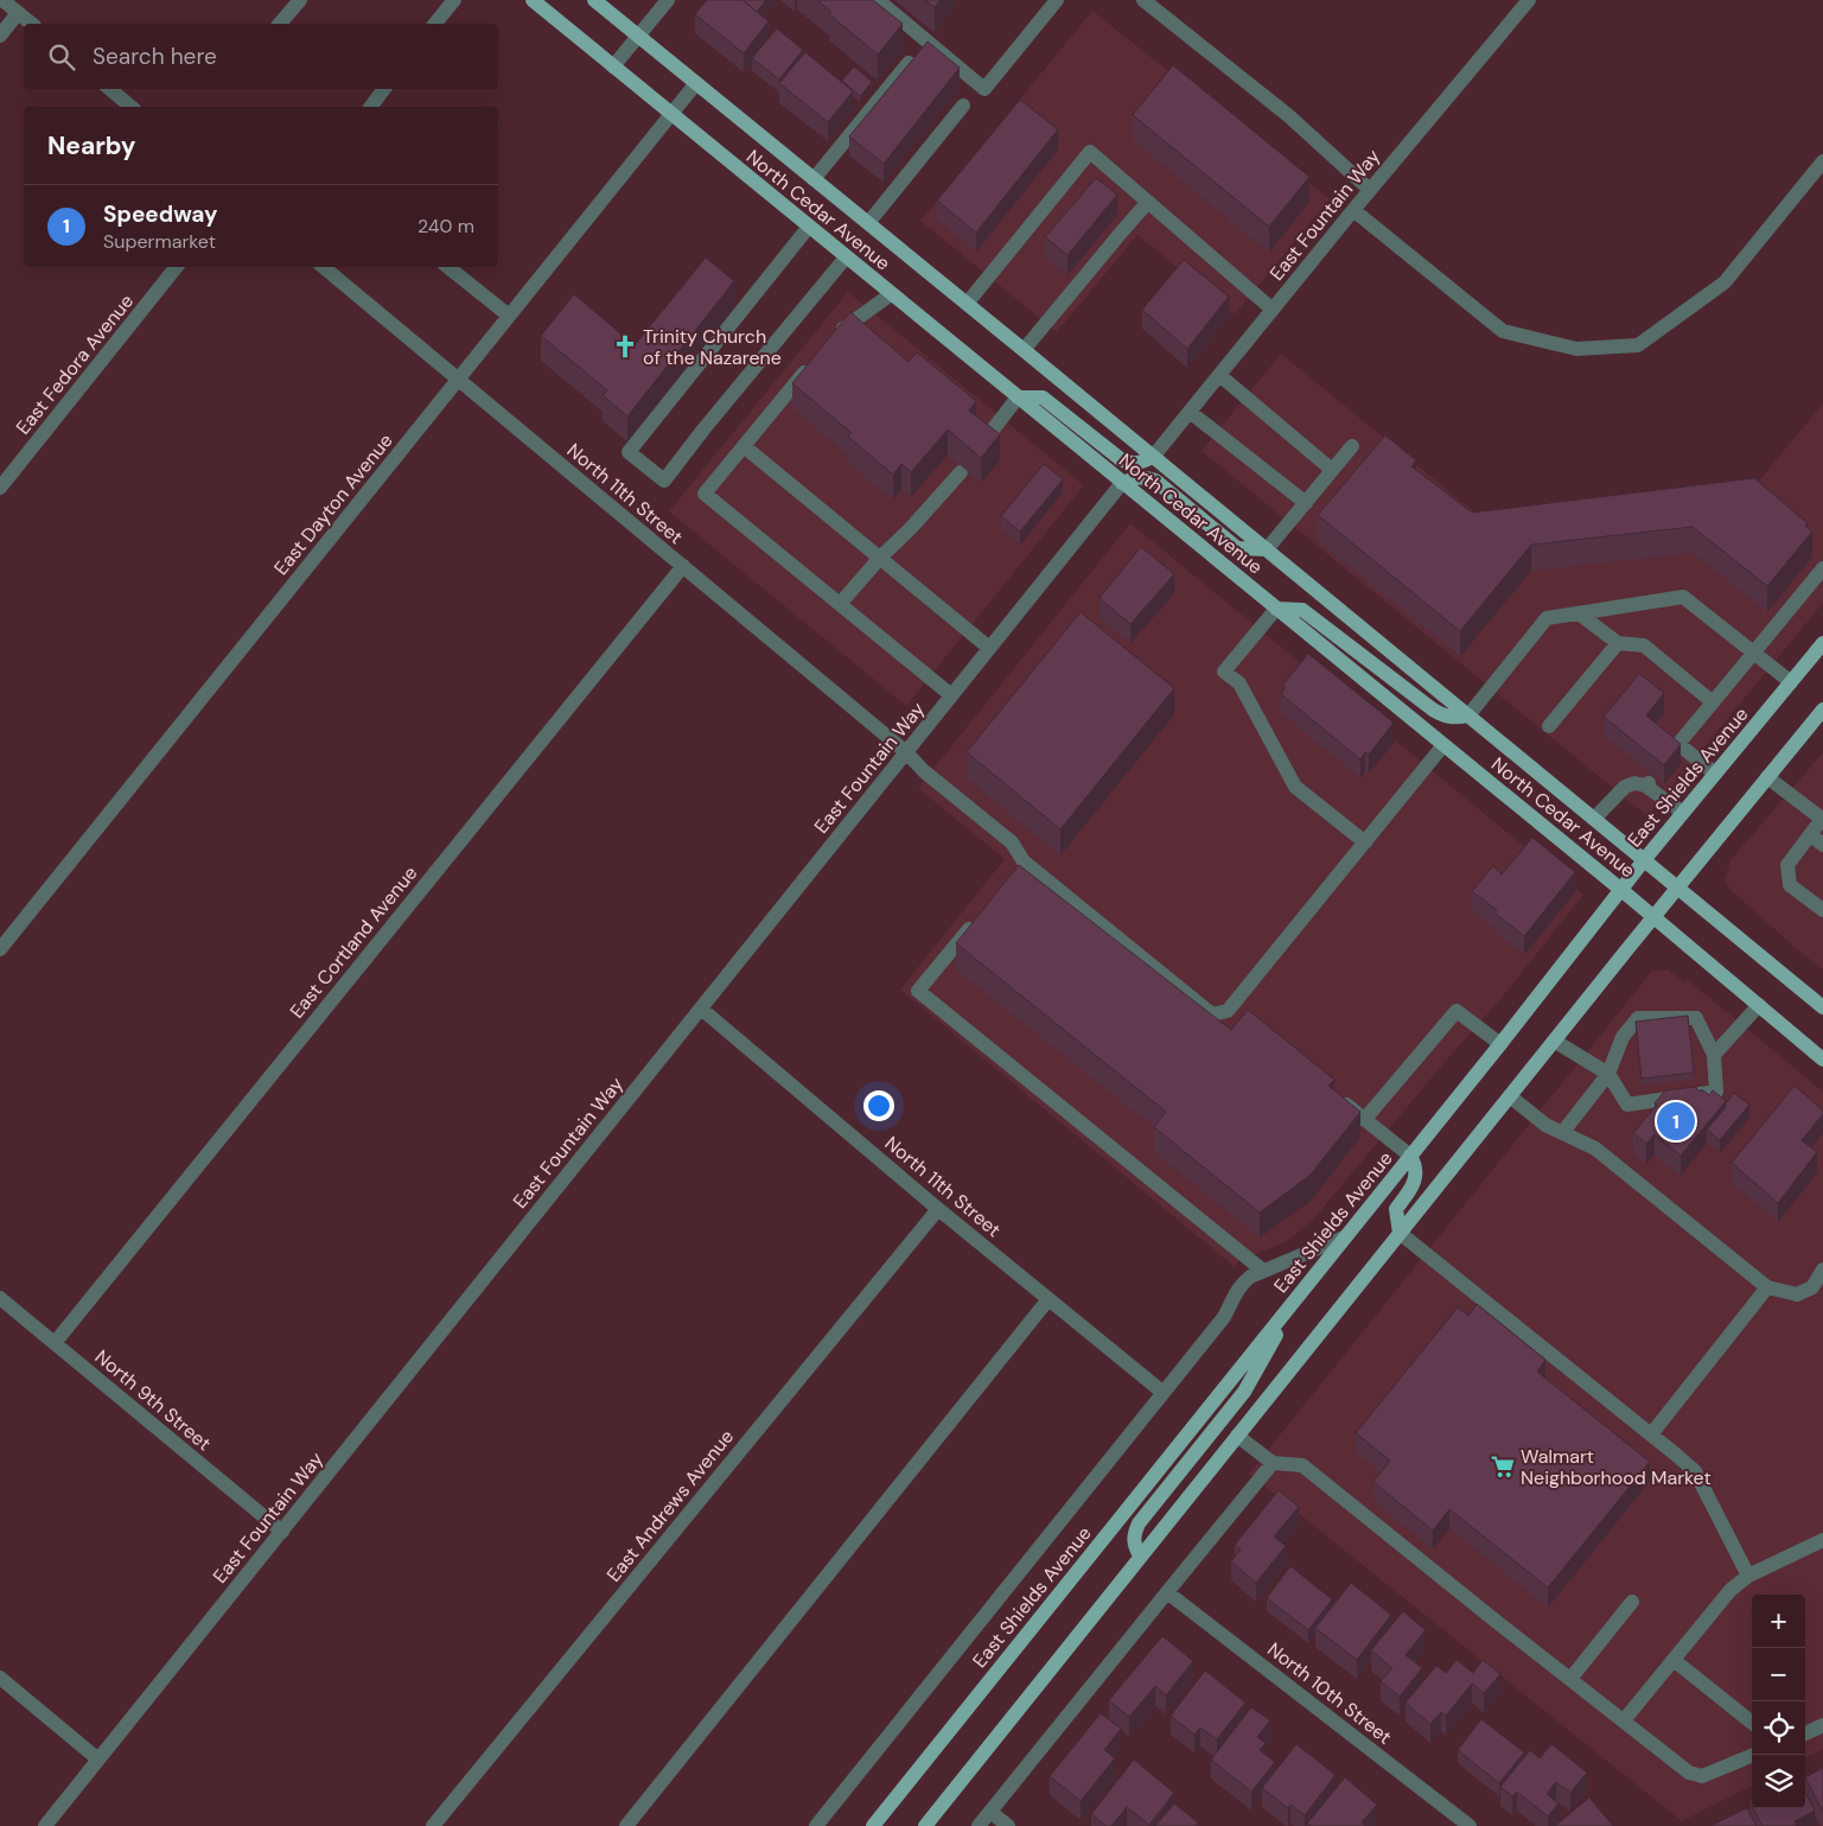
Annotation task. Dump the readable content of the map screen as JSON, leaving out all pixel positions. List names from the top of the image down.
{
  "streets": {
    "main road": ["North Cedar Avenue", "East Shields Avenue"],
    "street": [
      "East Fountain Way",
      "East Fedora Avenue",
      "North 11th Street",
      "East Dayton Avenue",
      "East Cortland Avenue",
      "North 9th Street",
      "East Andrews Avenue",
      "North 10th Street"
    ]
  },
  "crossings": [
    ["North Cedar Avenue", "East Fountain Way"],
    ["North Cedar Avenue", "East Dayton Avenue"],
    ["North Cedar Avenue", "East Shields Avenue"],
    ["East Fountain Way", "North 11th Street"],
    ["East Fountain Way", "North 9th Street"],
    ["North 11th Street", "East Dayton Avenue"],
    ["North 11th Street", "East Cortland Avenue"],
    ["North 11th Street", "East Andrews Avenue"],
    ["East Cortland Avenue", "North 9th Street"]
  ],
  "places": {
    "church": ["Trinity Church of the Nazarene"],
    "supermarket": ["Walmart Neighborhood Market"]
  },
  "page": {
    "search": "Search here",
    "heading": "Nearby",
    "list": [
      {
        "mark": "1",
        "name": "Speedway",
        "note": "Supermarket",
        "value": "240 m"
      }
    ],
    "pins": "1",
    "map_buttons": ["+", "−"]
  }
}
